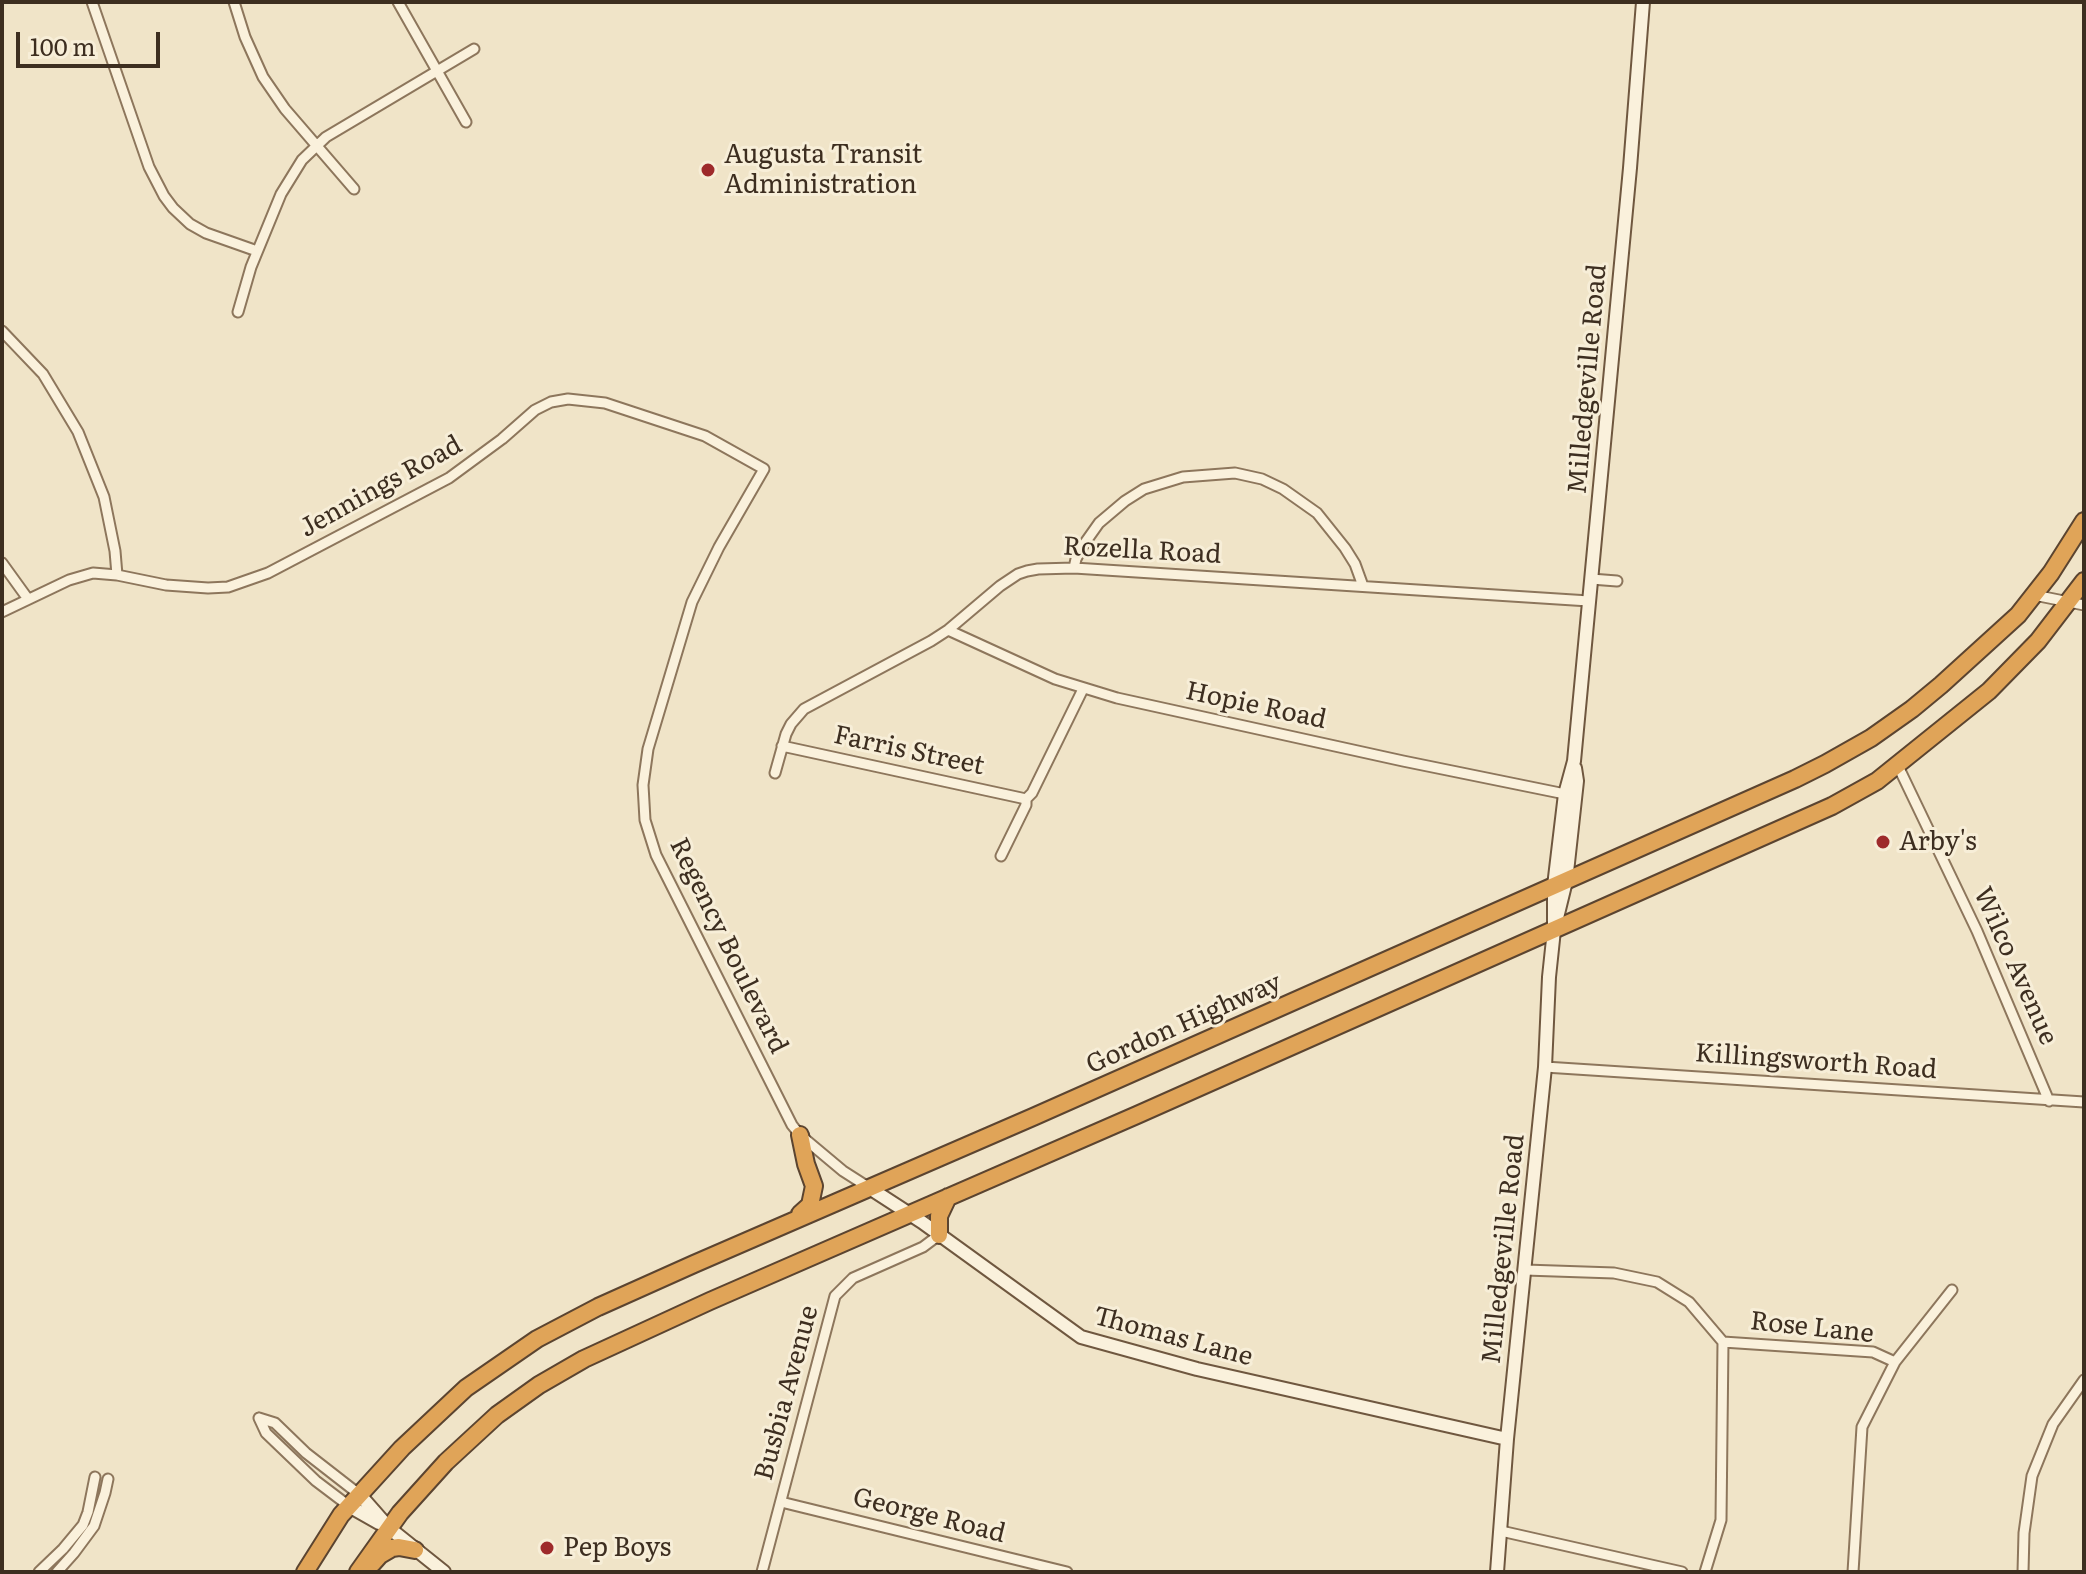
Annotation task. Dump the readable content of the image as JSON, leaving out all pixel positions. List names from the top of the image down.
{
  "streets": {
    "highway": ["Gordon Highway"],
    "street": [
      "Milledgeville Road",
      "Jennings Road",
      "Rozella Road",
      "Hopie Road",
      "Farris Street",
      "Regency Boulevard",
      "Wilco Avenue",
      "Killingsworth Road",
      "Rose Lane",
      "Thomas Lane",
      "Busbia Avenue",
      "George Road"
    ]
  },
  "crossings": [
    ["Milledgeville Road", "Rozella Road"],
    ["Milledgeville Road", "Hopie Road"],
    ["Milledgeville Road", "Gordon Highway"],
    ["Milledgeville Road", "Killingsworth Road"],
    ["Milledgeville Road", "Thomas Lane"],
    ["Jennings Road", "Regency Boulevard"],
    ["Rozella Road", "Hopie Road"],
    ["Rozella Road", "Farris Street"],
    ["Regency Boulevard", "Gordon Highway"],
    ["Regency Boulevard", "Thomas Lane"],
    ["Wilco Avenue", "Killingsworth Road"],
    ["Gordon Highway", "Thomas Lane"],
    ["Thomas Lane", "Busbia Avenue"],
    ["Busbia Avenue", "George Road"]
  ],
  "places": ["Augusta Transit Administration", "Arby's", "Pep Boys"],
  "scale_bar": "100 m"
}
